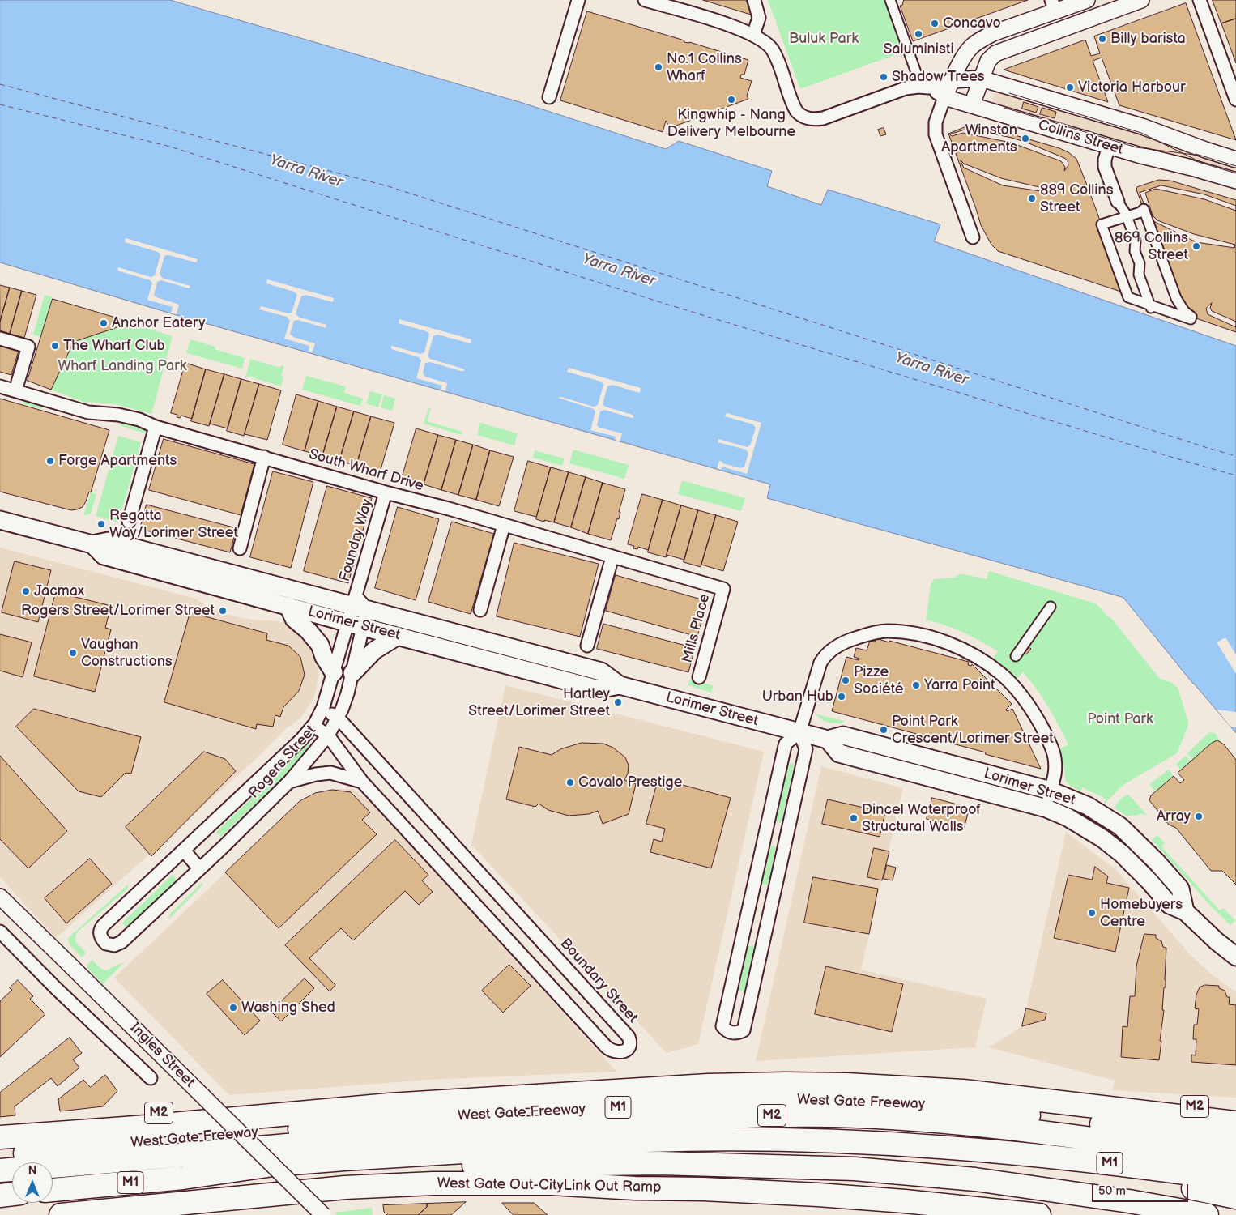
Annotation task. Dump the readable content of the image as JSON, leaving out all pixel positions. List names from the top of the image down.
{
  "streets": {
    "highway": [
      "West Gate Freeway",
      "M2",
      "M1",
      "West Gate Out-CityLink Out Ramp"
    ],
    "main road": ["Lorimer Street"],
    "street": [
      "Collins Street",
      "South Wharf Drive",
      "Foundry Way",
      "Mills Place",
      "Rogers Street",
      "Boundary Street",
      "Ingles Street"
    ]
  },
  "crossings": [
    ["South Wharf Drive", "Foundry Way"],
    ["South Wharf Drive", "Mills Place"],
    ["Foundry Way", "Lorimer Street"],
    ["Foundry Way", "Rogers Street"],
    ["Lorimer Street", "Rogers Street"],
    ["Rogers Street", "Boundary Street"]
  ],
  "water": ["Yarra River"],
  "parks": ["Buluk Park", "Wharf Landing Park", "Point Park"],
  "places": [
    "Concavo",
    "Saluministi",
    "Billy barista",
    "No.1 Collins Wharf",
    "Shadow Trees",
    "Victoria Harbour",
    "Kingwhip - Nang Delivery Melbourne",
    "Winston Apartments",
    "889 Collins Street",
    "869 Collins Street",
    "Anchor Eatery",
    "The Wharf Club",
    "Forge Apartments",
    "Regatta Way/Lorimer Street",
    "Jacmax",
    "Rogers Street/Lorimer Street",
    "Vaughan Constructions",
    "Pizze Société",
    "Yarra Point",
    "Urban Hub",
    "Hartley Street/Lorimer Street",
    "Point Park Crescent/Lorimer Street",
    "Cavalo Prestige",
    "Array",
    "Dincel Waterproof Structural Walls",
    "Homebuyers Centre",
    "Washing Shed"
  ],
  "scale_bar": "50 m",
  "north": "top"
}
